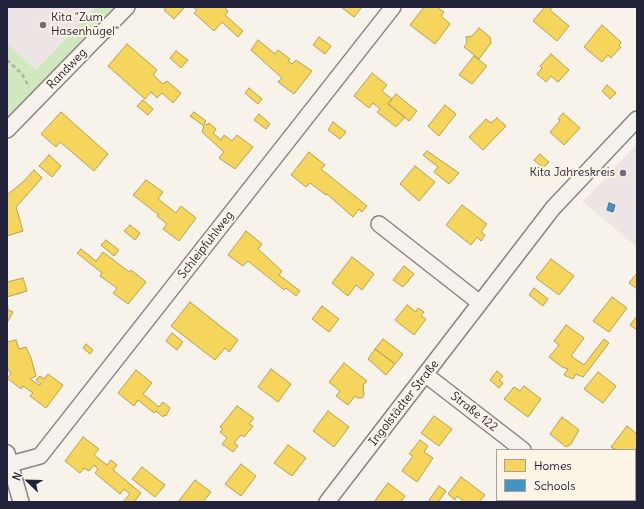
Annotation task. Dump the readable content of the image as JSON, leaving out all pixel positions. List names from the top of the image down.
{
  "streets": {
    "street": [
      "Randweg",
      "Schleipfuhlweg",
      "Ingolstädter Straße",
      "Straße 122"
    ]
  },
  "crossings": [
    ["Ingolstädter Straße", "Straße 122"]
  ],
  "places": ["Kita \"Zum Hasenhügel\"", "Kita Jahreskreis"],
  "legend": ["Homes", "Schools"],
  "north": "top left"
}
